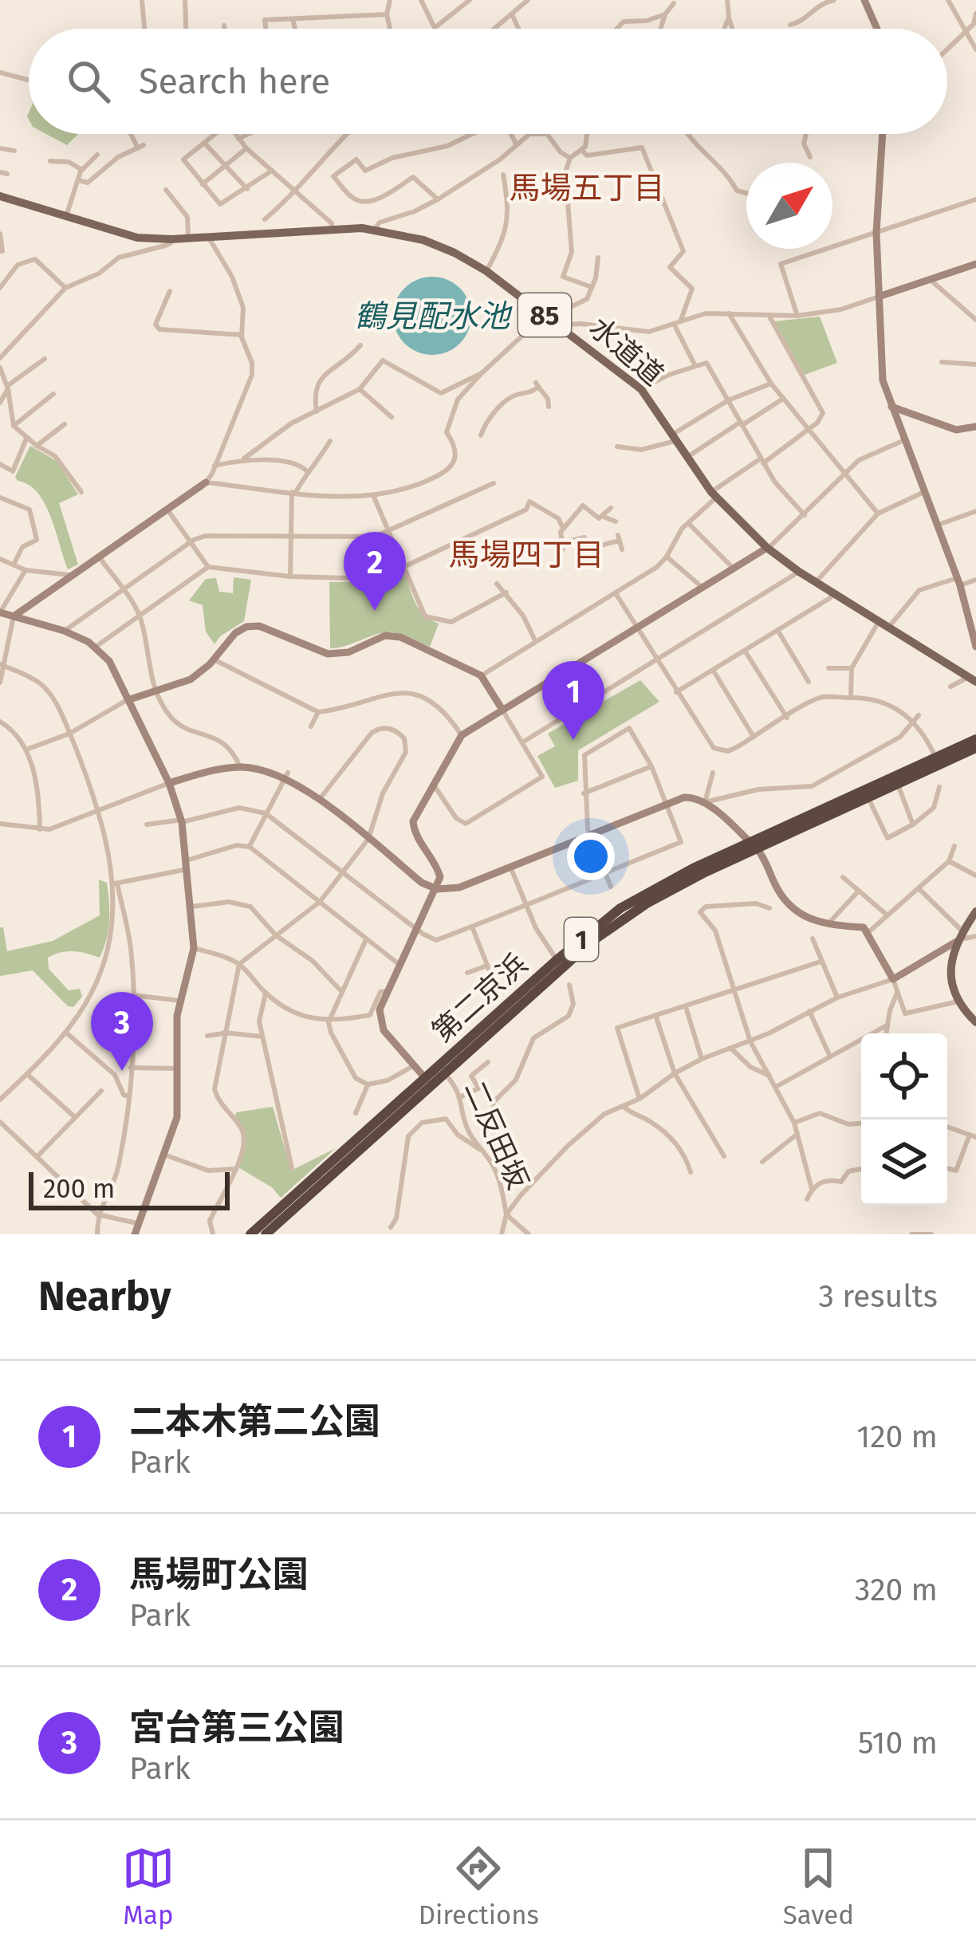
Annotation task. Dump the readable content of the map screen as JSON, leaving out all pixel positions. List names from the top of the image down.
{
  "streets": {
    "highway": ["1", "第二京浜"],
    "main road": ["85", "水道道"],
    "street": ["二反田坂"]
  },
  "crossings": [
    ["第二京浜", "二反田坂"]
  ],
  "districts": ["馬場五丁目", "馬場四丁目"],
  "water": ["鶴見配水池"],
  "scale_bar": "200 m",
  "north": "top right",
  "page": {
    "search": "Search here",
    "pins": ["2", "1", "3"],
    "scale": "200 m",
    "heading": ["Nearby", "3 results"],
    "list": [
      {
        "mark": "1",
        "name": "二本木第二公園",
        "note": "Park",
        "value": "120 m"
      },
      {
        "mark": "2",
        "name": "馬場町公園",
        "note": "Park",
        "value": "320 m"
      },
      {
        "mark": "3",
        "name": "宮台第三公園",
        "note": "Park",
        "value": "510 m"
      }
    ],
    "nav": ["Map", "Directions", "Saved"]
  }
}
